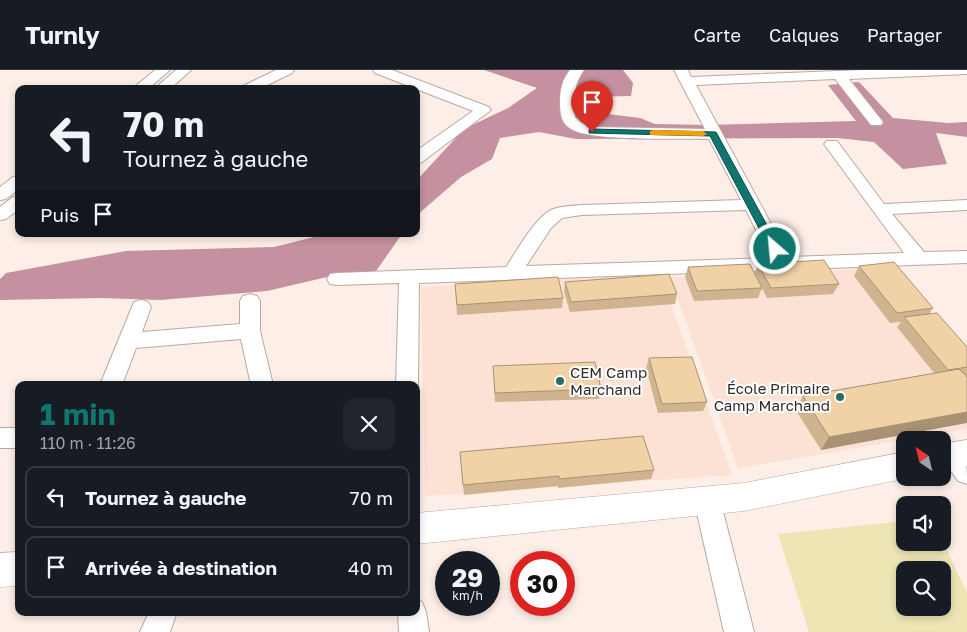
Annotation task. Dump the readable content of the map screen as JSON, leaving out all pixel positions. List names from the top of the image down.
{
  "places": ["CEM Camp Marchand", "École Primaire Camp Marchand"],
  "north": "top left",
  "page": {
    "header": "Turnly",
    "nav": ["Carte", "Calques", "Partager"],
    "turn": ["70 m", "Tournez à gauche"],
    "then": "Puis",
    "heading": ["1 min", "110 m · 11:26"],
    "list": [
      {
        "name": "Tournez à gauche",
        "value": "70 m"
      },
      {
        "name": "Arrivée à destination",
        "value": "40 m"
      }
    ],
    "speed": "29 km/h",
    "limit": "30"
  }
}
